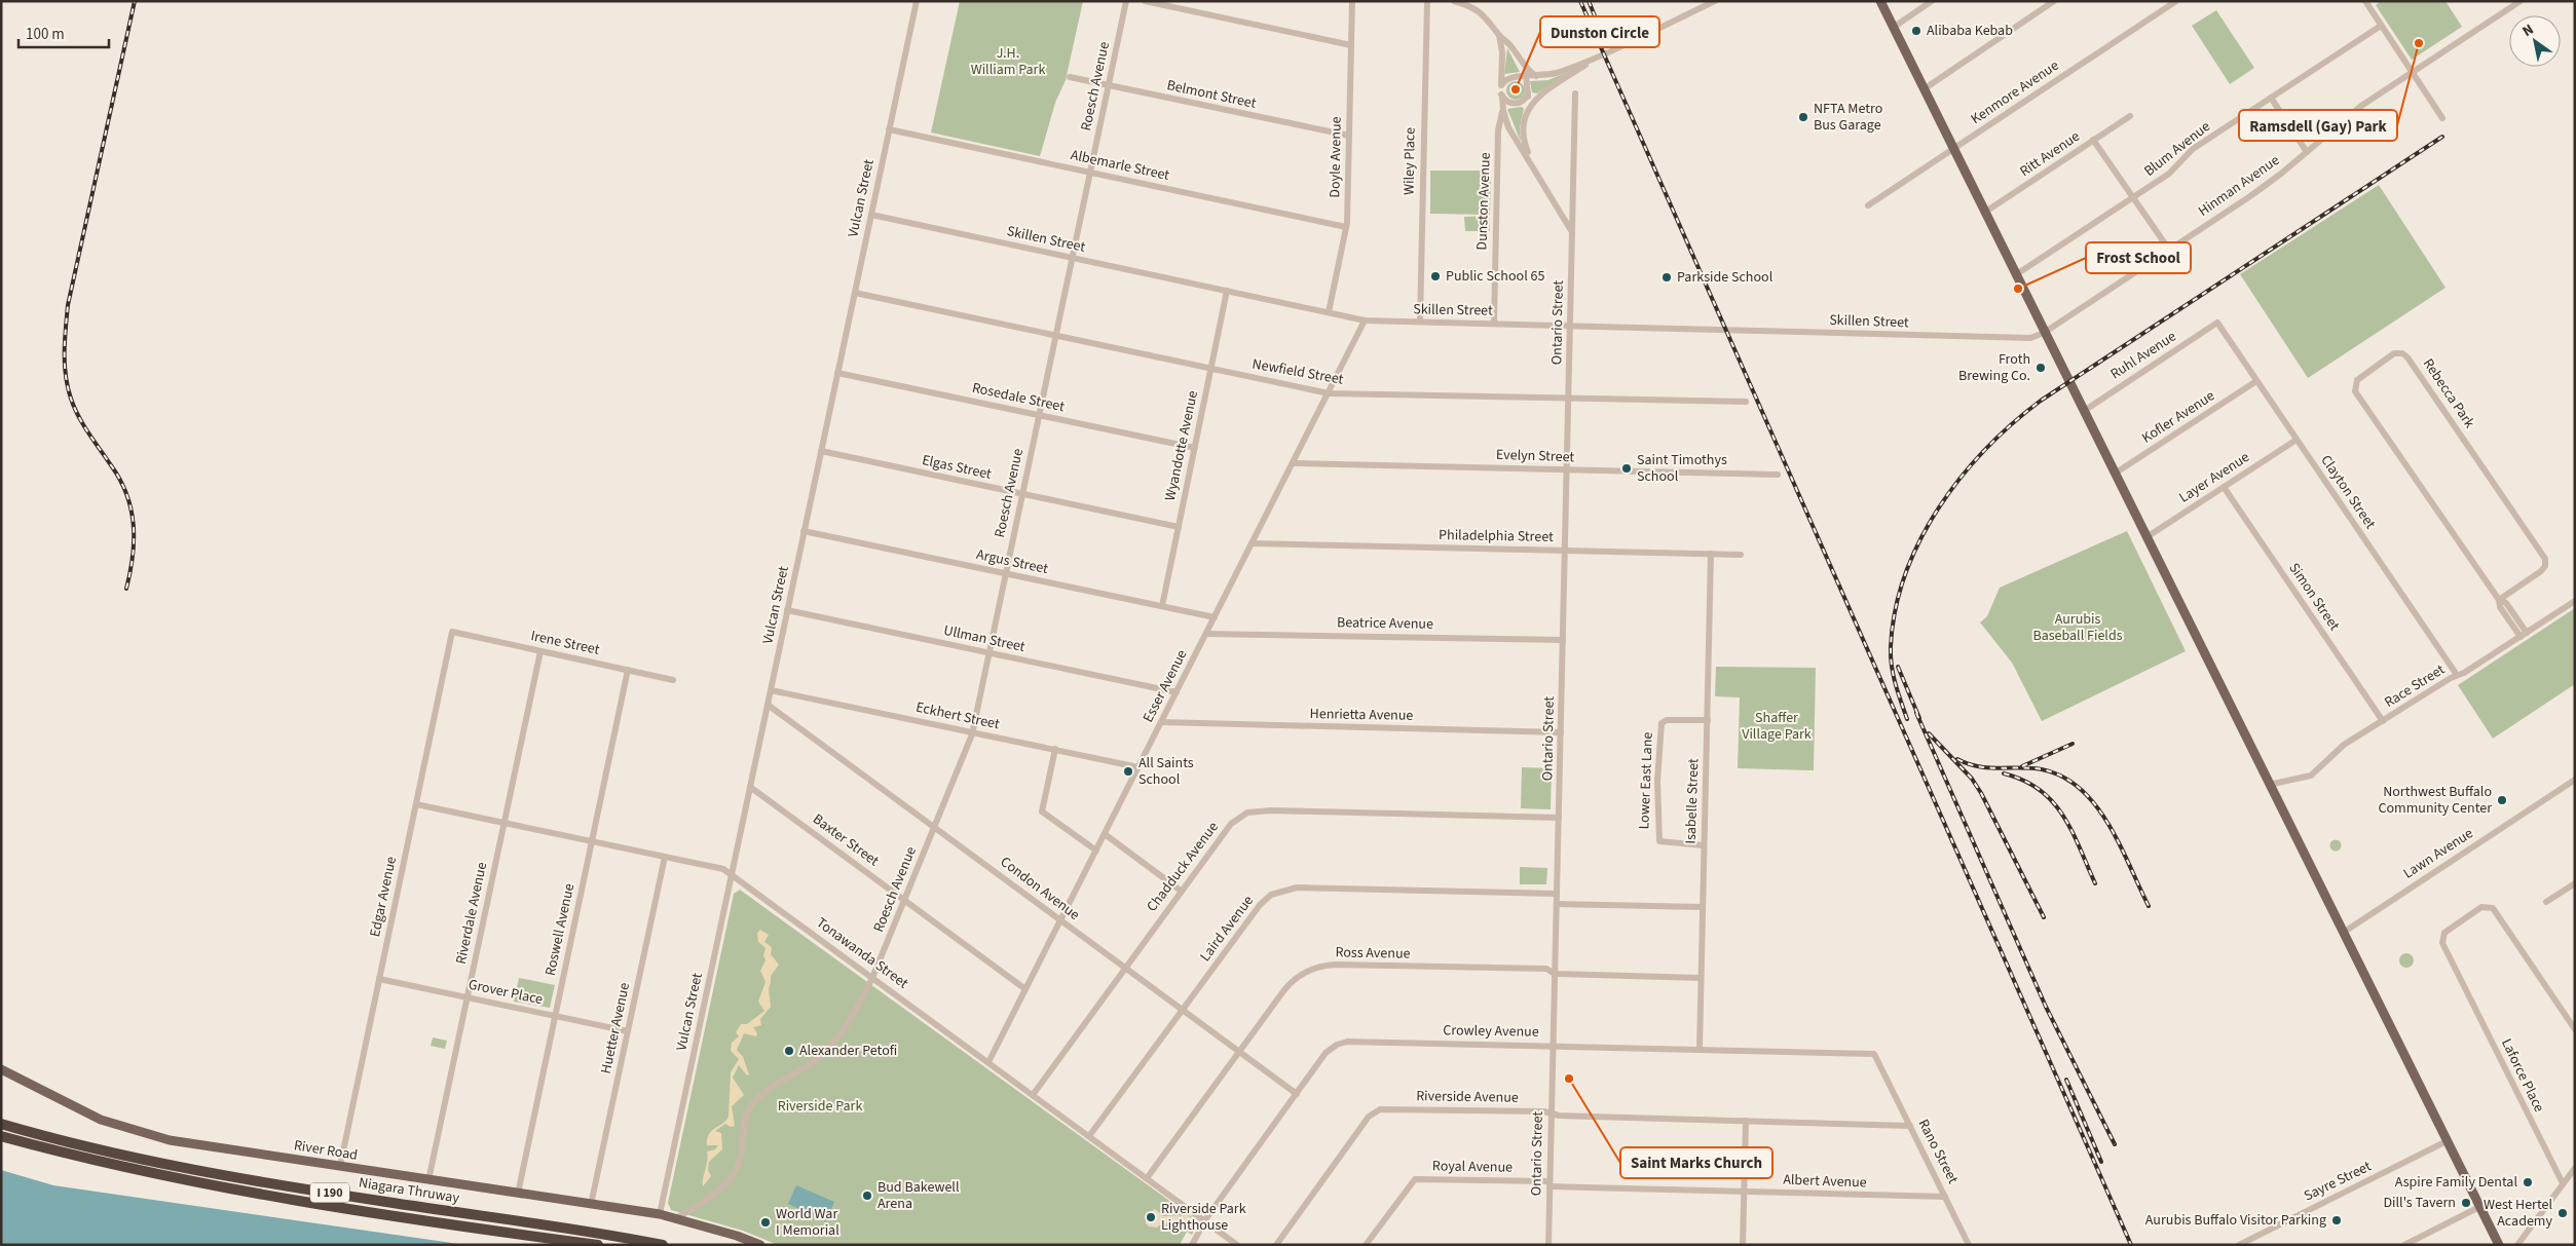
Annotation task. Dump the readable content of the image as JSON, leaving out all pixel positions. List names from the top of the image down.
{
  "streets": {
    "highway": ["Niagara Thruway", "I 190"],
    "main road": ["River Road"],
    "street": [
      "Roesch Avenue",
      "Kenmore Avenue",
      "Belmont Street",
      "Blum Avenue",
      "Ritt Avenue",
      "Doyle Avenue",
      "Wiley Place",
      "Albemarle Street",
      "Hinman Avenue",
      "Vulcan Street",
      "Dunston Avenue",
      "Skillen Street",
      "Ontario Street",
      "Ruhl Avenue",
      "Newfield Street",
      "Rebecca Park",
      "Rosedale Street",
      "Kofler Avenue",
      "Wyandotte Avenue",
      "Evelyn Street",
      "Elgas Street",
      "Layer Avenue",
      "Clayton Street",
      "Philadelphia Street",
      "Argus Street",
      "Simon Street",
      "Beatrice Avenue",
      "Ullman Street",
      "Irene Street",
      "Esser Avenue",
      "Race Street",
      "Henrietta Avenue",
      "Eckhert Street",
      "Lower East Lane",
      "Isabelle Street",
      "Baxter Street",
      "Lawn Avenue",
      "Chadduck Avenue",
      "Condon Avenue",
      "Edgar Avenue",
      "Riverdale Avenue",
      "Laird Avenue",
      "Roswell Avenue",
      "Tonawanda Street",
      "Ross Avenue",
      "Grover Place",
      "Huetter Avenue",
      "Crowley Avenue",
      "Laforce Place",
      "Riverside Avenue",
      "Rano Street",
      "Royal Avenue",
      "Albert Avenue",
      "Sayre Street"
    ]
  },
  "crossings": [
    ["Roesch Avenue", "Belmont Street"],
    ["Roesch Avenue", "Albemarle Street"],
    ["Roesch Avenue", "Skillen Street"],
    ["Roesch Avenue", "Newfield Street"],
    ["Roesch Avenue", "Rosedale Street"],
    ["Roesch Avenue", "Elgas Street"],
    ["Roesch Avenue", "Argus Street"],
    ["Roesch Avenue", "Ullman Street"],
    ["Roesch Avenue", "Eckhert Street"],
    ["Roesch Avenue", "Baxter Street"],
    ["Roesch Avenue", "Condon Avenue"],
    ["Roesch Avenue", "Tonawanda Street"],
    ["Roesch Avenue", "River Road"],
    ["Belmont Street", "Doyle Avenue"],
    ["Doyle Avenue", "Albemarle Street"],
    ["Doyle Avenue", "Skillen Street"],
    ["Wiley Place", "Skillen Street"],
    ["Albemarle Street", "Vulcan Street"],
    ["Hinman Avenue", "Skillen Street"],
    ["Vulcan Street", "Skillen Street"],
    ["Vulcan Street", "Newfield Street"],
    ["Vulcan Street", "Rosedale Street"],
    ["Vulcan Street", "Elgas Street"],
    ["Vulcan Street", "Argus Street"],
    ["Vulcan Street", "Ullman Street"],
    ["Vulcan Street", "Eckhert Street"],
    ["Vulcan Street", "Baxter Street"],
    ["Vulcan Street", "Condon Avenue"],
    ["Vulcan Street", "Tonawanda Street"],
    ["Vulcan Street", "River Road"],
    ["Dunston Avenue", "Skillen Street"],
    ["Skillen Street", "Ontario Street"],
    ["Skillen Street", "Wyandotte Avenue"],
    ["Skillen Street", "Esser Avenue"],
    ["Ontario Street", "Newfield Street"],
    ["Ontario Street", "Evelyn Street"],
    ["Ontario Street", "Philadelphia Street"],
    ["Ontario Street", "Beatrice Avenue"],
    ["Ontario Street", "Henrietta Avenue"],
    ["Ontario Street", "Chadduck Avenue"],
    ["Ontario Street", "Laird Avenue"],
    ["Ontario Street", "Ross Avenue"],
    ["Ontario Street", "Crowley Avenue"],
    ["Ontario Street", "Riverside Avenue"],
    ["Ontario Street", "Royal Avenue"],
    ["Ontario Street", "Albert Avenue"],
    ["Ruhl Avenue", "Clayton Street"],
    ["Newfield Street", "Wyandotte Avenue"],
    ["Newfield Street", "Esser Avenue"],
    ["Rebecca Park", "Race Street"],
    ["Rosedale Street", "Wyandotte Avenue"],
    ["Kofler Avenue", "Clayton Street"],
    ["Wyandotte Avenue", "Elgas Street"],
    ["Wyandotte Avenue", "Argus Street"],
    ["Evelyn Street", "Esser Avenue"],
    ["Layer Avenue", "Clayton Street"],
    ["Layer Avenue", "Simon Street"],
    ["Clayton Street", "Race Street"],
    ["Philadelphia Street", "Esser Avenue"],
    ["Philadelphia Street", "Isabelle Street"],
    ["Argus Street", "Esser Avenue"],
    ["Simon Street", "Race Street"],
    ["Beatrice Avenue", "Esser Avenue"],
    ["Ullman Street", "Esser Avenue"],
    ["Irene Street", "Edgar Avenue"],
    ["Irene Street", "Riverdale Avenue"],
    ["Irene Street", "Roswell Avenue"],
    ["Esser Avenue", "Henrietta Avenue"],
    ["Esser Avenue", "Eckhert Street"],
    ["Esser Avenue", "Baxter Street"],
    ["Esser Avenue", "Condon Avenue"],
    ["Esser Avenue", "Tonawanda Street"],
    ["Lower East Lane", "Isabelle Street"],
    ["Isabelle Street", "Ross Avenue"],
    ["Isabelle Street", "Crowley Avenue"],
    ["Chadduck Avenue", "Condon Avenue"],
    ["Chadduck Avenue", "Tonawanda Street"],
    ["Condon Avenue", "Laird Avenue"],
    ["Condon Avenue", "Ross Avenue"],
    ["Condon Avenue", "Crowley Avenue"],
    ["Edgar Avenue", "Tonawanda Street"],
    ["Edgar Avenue", "Grover Place"],
    ["Edgar Avenue", "River Road"],
    ["Riverdale Avenue", "Tonawanda Street"],
    ["Riverdale Avenue", "Grover Place"],
    ["Riverdale Avenue", "River Road"],
    ["Laird Avenue", "Tonawanda Street"],
    ["Roswell Avenue", "Tonawanda Street"],
    ["Roswell Avenue", "Grover Place"],
    ["Roswell Avenue", "River Road"],
    ["Tonawanda Street", "Ross Avenue"],
    ["Tonawanda Street", "Huetter Avenue"],
    ["Tonawanda Street", "Crowley Avenue"],
    ["Grover Place", "Huetter Avenue"],
    ["Huetter Avenue", "River Road"],
    ["Crowley Avenue", "Rano Street"],
    ["Riverside Avenue", "Rano Street"],
    ["Rano Street", "Albert Avenue"],
    ["Royal Avenue", "Albert Avenue"]
  ],
  "parks": [
    "J.H. William Park",
    "Aurubis Baseball Fields",
    "Shaffer Village Park",
    "Riverside Park"
  ],
  "places": [
    "Alibaba Kebab",
    "Ramsdell (Gay) Park",
    "Dunston Circle",
    "NFTA Metro Bus Garage",
    "Public School 65",
    "Parkside School",
    "Frost School",
    "Froth Brewing Co.",
    "Saint Timothys School",
    "All Saints School",
    "Northwest Buffalo Community Center",
    "Alexander Petofi",
    "Saint Marks Church",
    "Aspire Family Dental",
    "Bud Bakewell Arena",
    "Dill's Tavern",
    "West Hertel Academy",
    "Riverside Park Lighthouse",
    "Aurubis Buffalo Visitor Parking",
    "World War I Memorial"
  ],
  "scale_bar": "100 m",
  "north": "top left"
}
